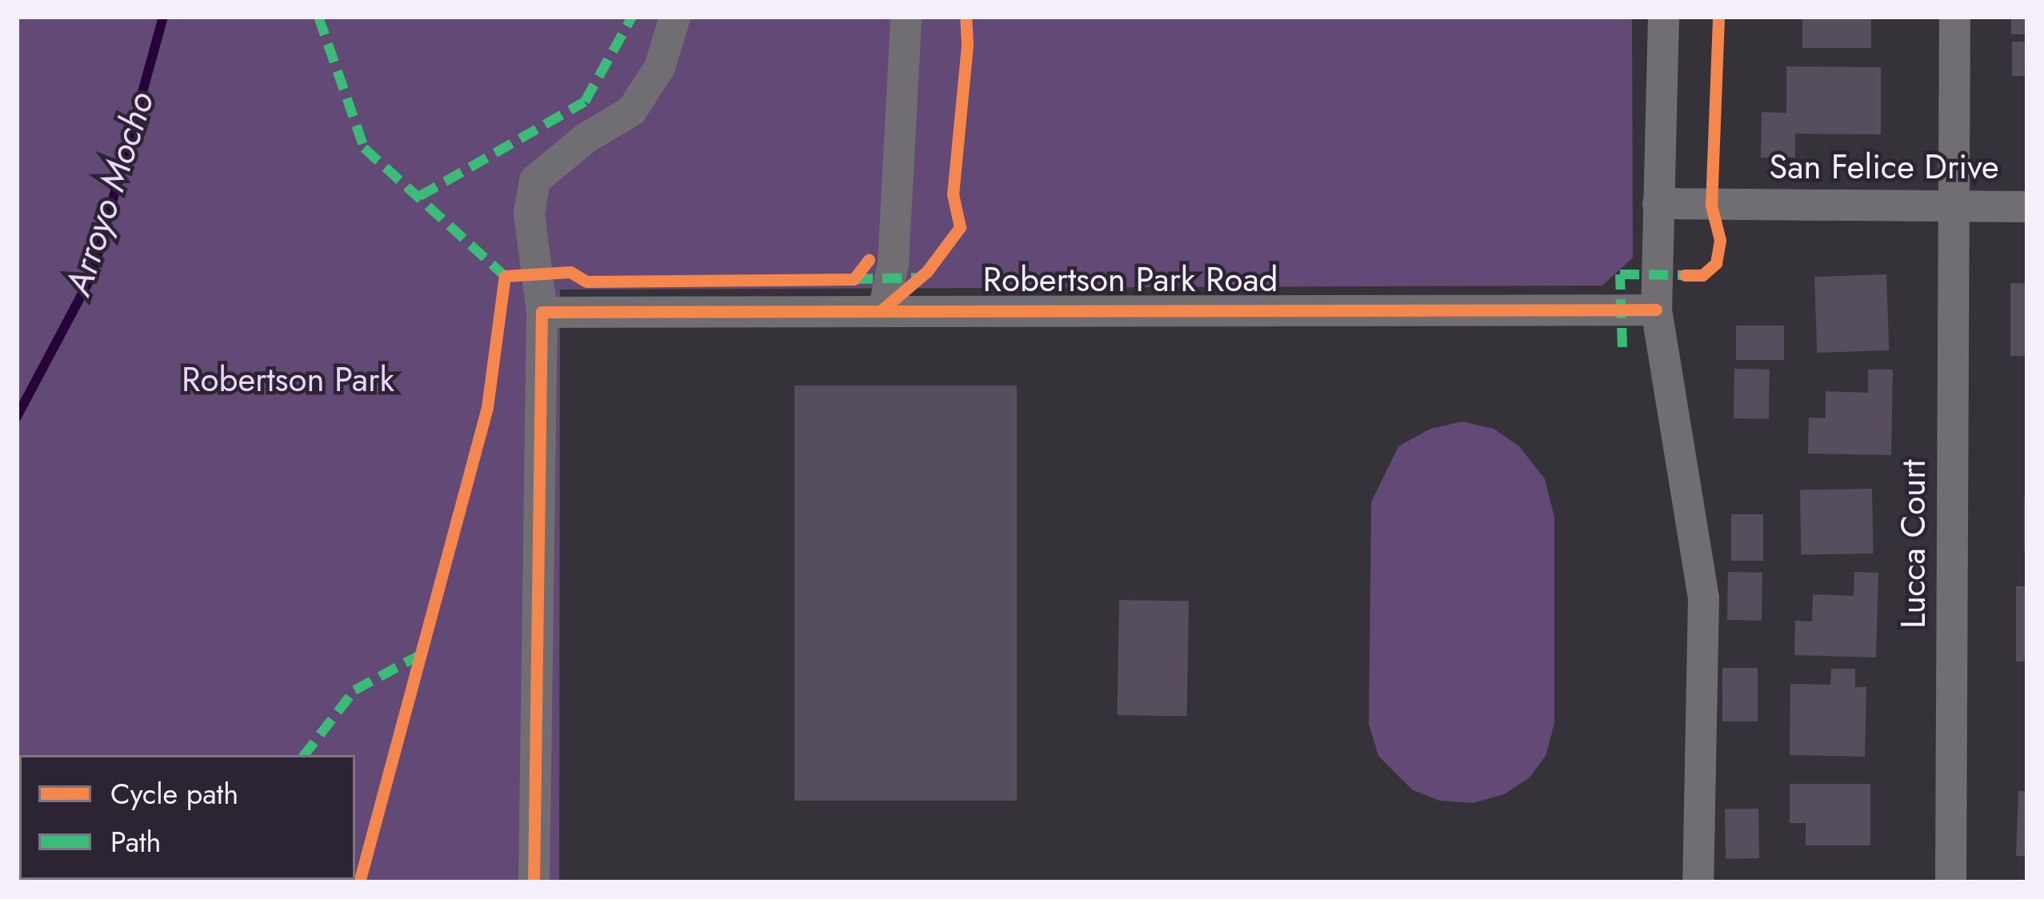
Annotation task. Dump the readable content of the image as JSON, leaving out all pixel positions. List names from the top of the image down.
{
  "streets": {
    "street": ["San Felice Drive", "Robertson Park Road", "Lucca Court"]
  },
  "crossings": [
    ["San Felice Drive", "Lucca Court"]
  ],
  "water": ["Arroyo Mocho"],
  "parks": ["Robertson Park"],
  "legend": ["Cycle path", "Path"]
}
